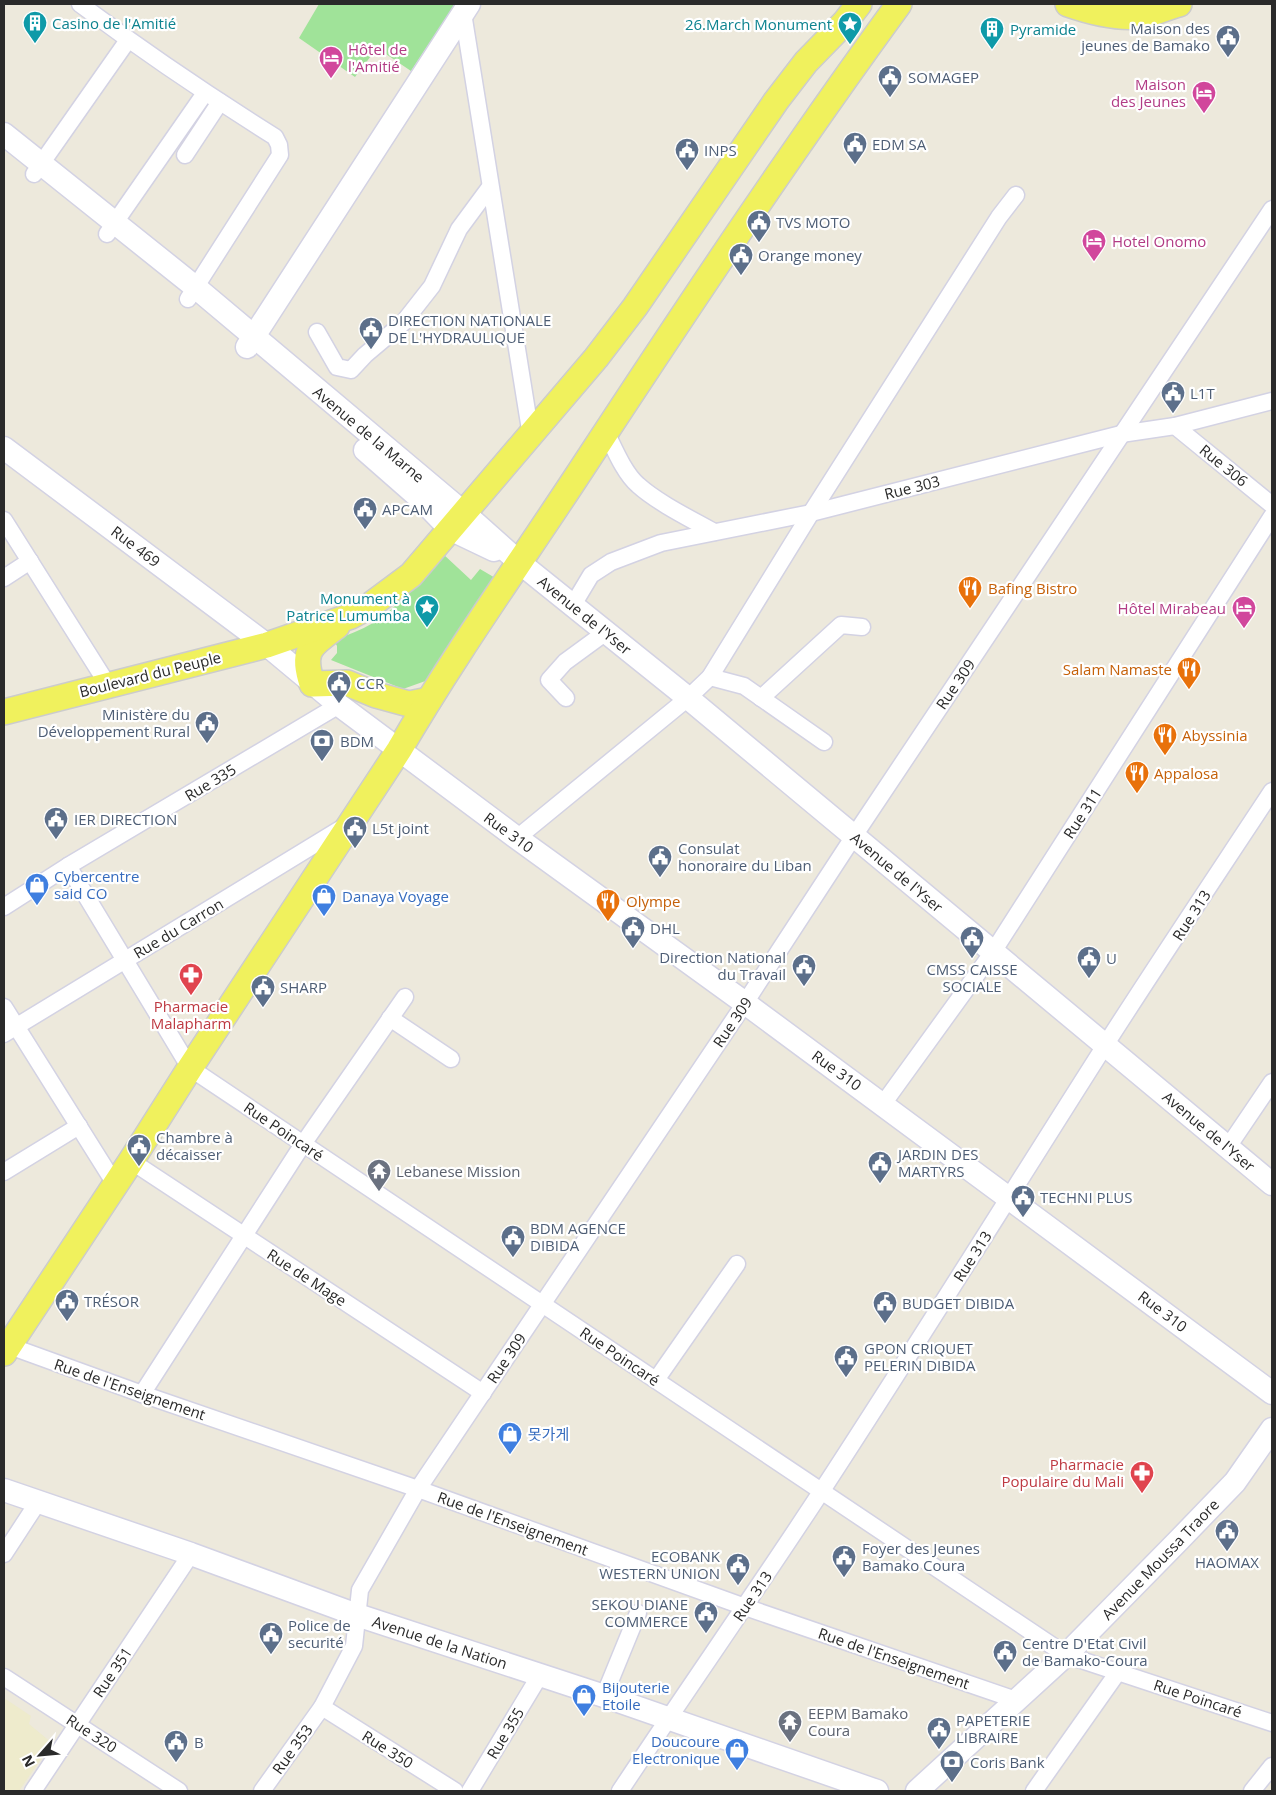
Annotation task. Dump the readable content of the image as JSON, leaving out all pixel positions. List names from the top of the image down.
{
  "streets": {
    "main road": ["Boulevard du Peuple"],
    "street": [
      "Avenue de la Marne",
      "Rue 306",
      "Rue 303",
      "Rue 469",
      "Avenue de l'Yser",
      "Rue 309",
      "Rue 335",
      "Rue 311",
      "Rue 310",
      "Rue 313",
      "Rue du Carron",
      "Rue Poincaré",
      "Rue de Mage",
      "Rue de l'Enseignement",
      "Avenue Moussa Traore",
      "Avenue de la Nation",
      "Rue 351",
      "Rue 320",
      "Rue 355",
      "Rue 353",
      "Rue 350"
    ]
  },
  "crossings": [
    ["Avenue de la Marne", "Avenue de l'Yser"],
    ["Rue 306", "Rue 303"],
    ["Rue 303", "Avenue de l'Yser"],
    ["Rue 303", "Rue 309"],
    ["Rue 469", "Boulevard du Peuple"],
    ["Rue 469", "Rue 335"],
    ["Rue 469", "Rue 310"],
    ["Avenue de l'Yser", "Rue 309"],
    ["Avenue de l'Yser", "Rue 311"],
    ["Avenue de l'Yser", "Rue 313"],
    ["Rue 309", "Rue 310"],
    ["Rue 309", "Rue Poincaré"],
    ["Rue 309", "Rue de Mage"],
    ["Rue 309", "Rue de l'Enseignement"],
    ["Rue 309", "Avenue de la Nation"],
    ["Rue 309", "Rue 353"],
    ["Rue 335", "Rue 310"],
    ["Rue 335", "Rue Poincaré"],
    ["Rue 311", "Rue 310"],
    ["Rue 310", "Rue 313"],
    ["Rue 313", "Rue Poincaré"],
    ["Rue 313", "Rue de l'Enseignement"],
    ["Rue 313", "Avenue de la Nation"],
    ["Rue du Carron", "Rue Poincaré"],
    ["Rue Poincaré", "Avenue Moussa Traore"],
    ["Rue de l'Enseignement", "Avenue Moussa Traore"],
    ["Avenue de la Nation", "Rue 351"],
    ["Avenue de la Nation", "Rue 355"],
    ["Avenue de la Nation", "Rue 353"],
    ["Rue 351", "Rue 320"],
    ["Rue 353", "Rue 350"]
  ],
  "places": {
    "building": ["Casino de l'Amitié", "Pyramide"],
    "place": ["26.March Monument", "Monument à Patrice Lumumba"],
    "public building": [
      "Maison des jeunes de Bamako",
      "SOMAGEP",
      "EDM SA",
      "INPS",
      "TVS MOTO",
      "Orange money",
      "DIRECTION NATIONALE DE L'HYDRAULIQUE",
      "L1T",
      "APCAM",
      "CCR",
      "Ministère du Développement Rural",
      "IER DIRECTION",
      "L5t joint",
      "Consulat honoraire du Liban",
      "DHL",
      "CMSS CAISSE SOCIALE",
      "U",
      "Direction National du Travail",
      "SHARP",
      "Chambre à décaisser",
      "JARDIN DES MARTYRS",
      "TECHNI PLUS",
      "BDM AGENCE DIBIDA",
      "TRÉSOR",
      "BUDGET DIBIDA",
      "GPON CRIQUET PELERIN DIBIDA",
      "HAOMAX",
      "Foyer des Jeunes Bamako Coura",
      "ECOBANK WESTERN UNION",
      "SEKOU DIANE COMMERCE",
      "Police de securité",
      "Centre D'Etat Civil de Bamako-Coura",
      "PAPETERIE LIBRAIRE",
      "B"
    ],
    "hotel": [
      "Hôtel de l'Amitié",
      "Maison des Jeunes",
      "Hotel Onomo",
      "Hôtel Mirabeau"
    ],
    "restaurant": [
      "Bafing Bistro",
      "Salam Namaste",
      "Abyssinia",
      "Appalosa",
      "Olympe"
    ],
    "bank": ["BDM", "Coris Bank"],
    "shop": [
      "Cybercentre said CO",
      "Danaya Voyage",
      "못가게",
      "Bijouterie Etoile",
      "Doucoure Electronique"
    ],
    "pharmacy": ["Pharmacie Malapharm", "Pharmacie Populaire du Mali"],
    "temple": ["Lebanese Mission", "EEPM Bamako Coura"]
  },
  "north": "bottom left"
}
